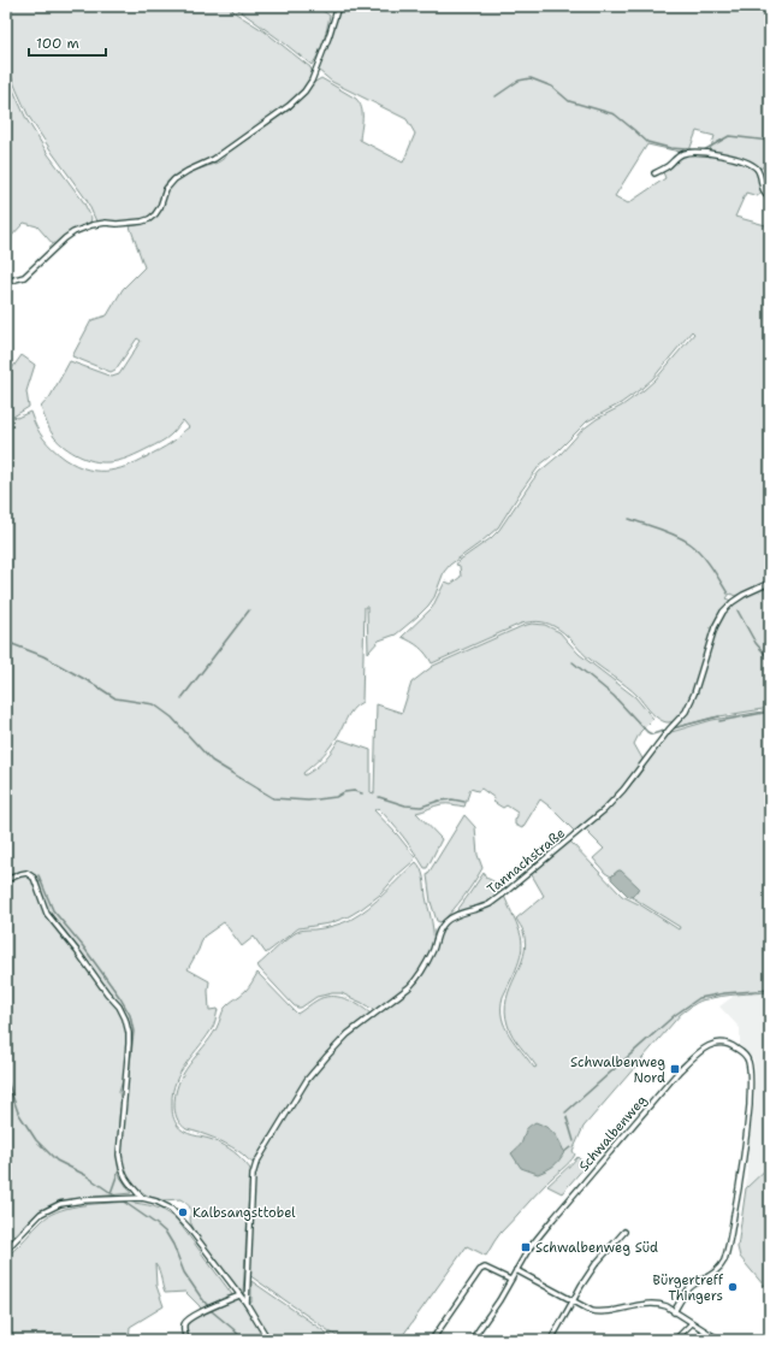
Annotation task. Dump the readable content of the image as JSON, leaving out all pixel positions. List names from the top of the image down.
{
  "streets": {
    "street": ["Tannachstraße", "Schwalbenweg"]
  },
  "places": {
    "transit": ["Schwalbenweg Nord", "Schwalbenweg Süd"],
    "other": ["Kalbsangsttobel", "Bürgertreff Thingers"]
  },
  "scale_bar": "100 m"
}
